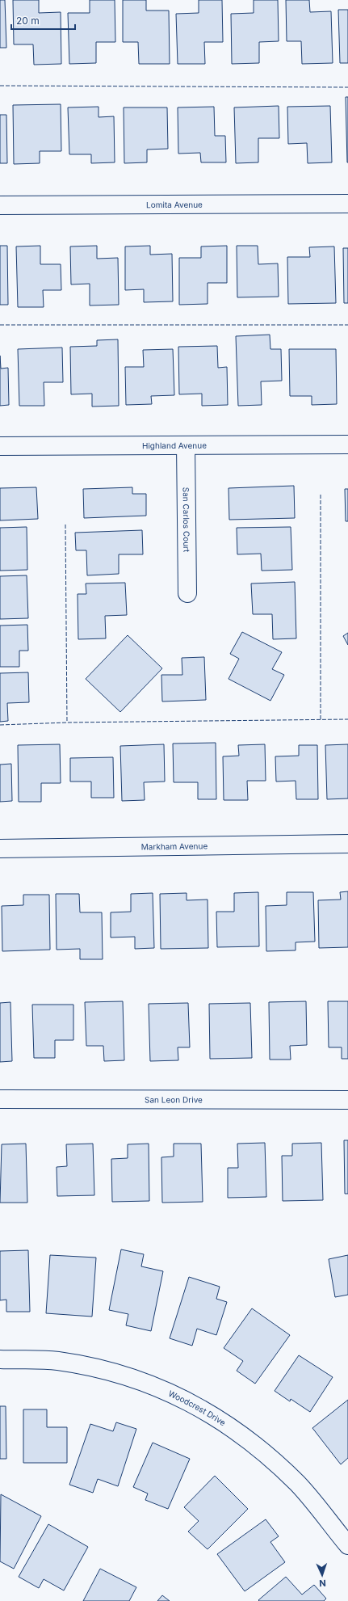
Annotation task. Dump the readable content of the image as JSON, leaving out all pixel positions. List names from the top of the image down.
{
  "streets": {
    "street": [
      "Lomita Avenue",
      "Highland Avenue",
      "San Carlos Court",
      "Markham Avenue",
      "San Leon Drive",
      "Woodcrest Drive"
    ]
  },
  "crossings": [
    ["Highland Avenue", "San Carlos Court"]
  ],
  "scale_bar": "20 m",
  "north": "bottom"
}
